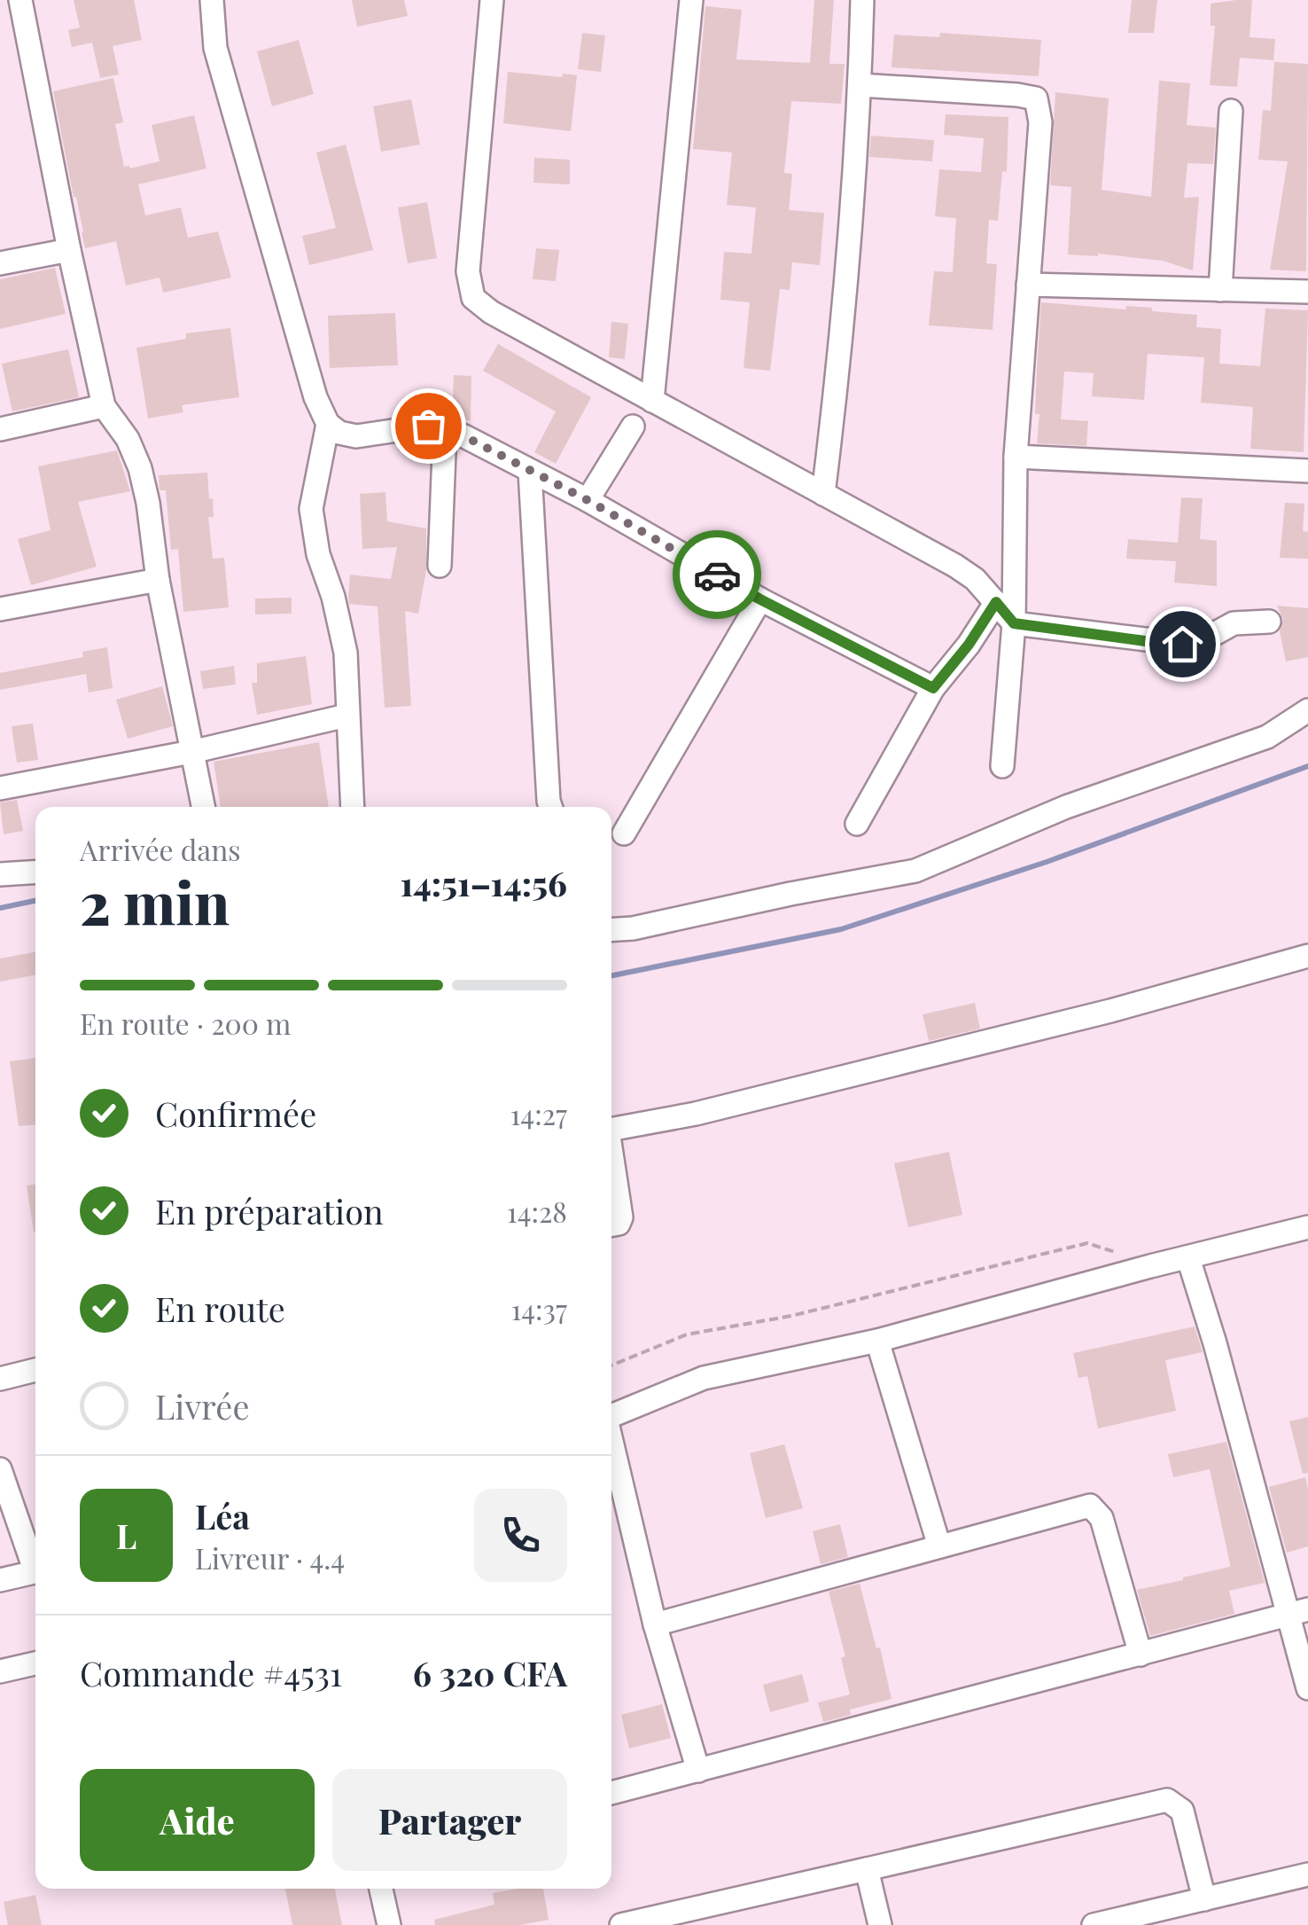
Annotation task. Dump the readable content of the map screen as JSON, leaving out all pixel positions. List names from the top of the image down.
{
  "page": {
    "heading": ["2 min", "Arrivée dans", "14:51–14:56"],
    "panel": [
      "Léa",
      "Livreur · 4.4",
      "Commande #4531",
      "6 320 CFA"
    ],
    "bar": "En route · 200 m",
    "list": [
      ["Confirmée", "14:27"],
      ["En préparation", "14:28"],
      ["En route", "14:37"],
      "Livrée"
    ],
    "round": "L",
    "buttons": ["Aide", "Partager"]
  }
}
